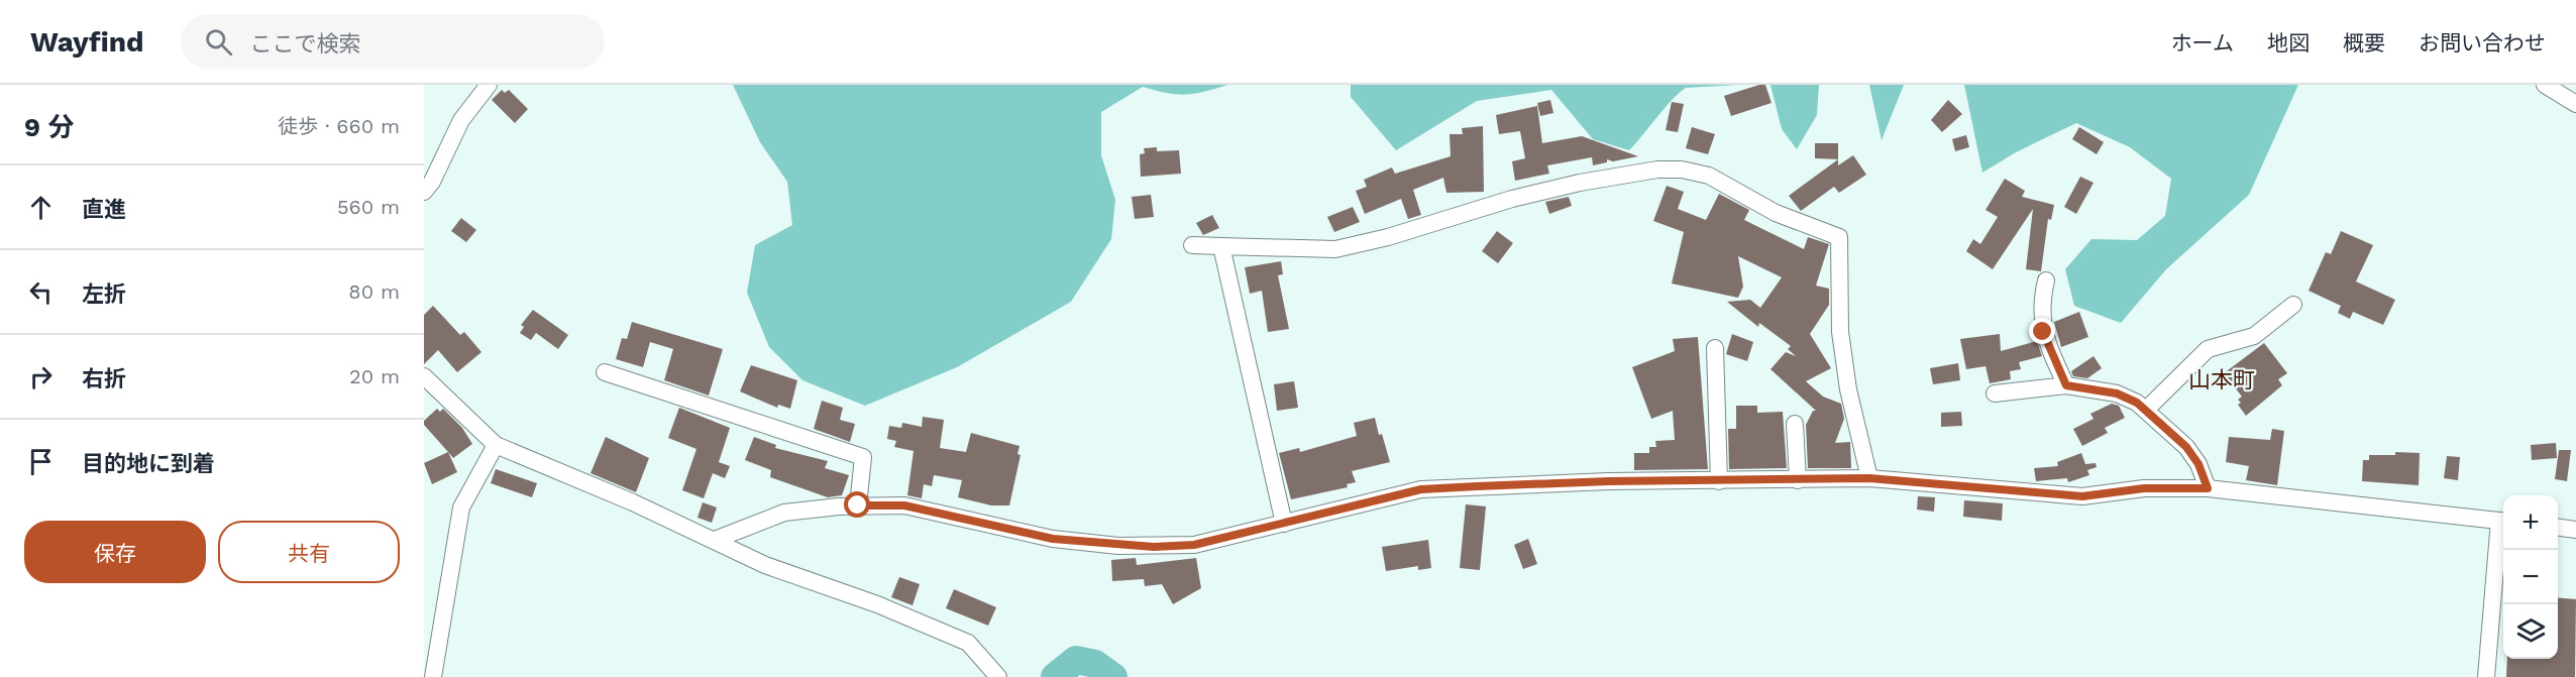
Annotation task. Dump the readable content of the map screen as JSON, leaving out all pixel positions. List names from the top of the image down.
{
  "districts": ["山本町"],
  "page": {
    "header": "Wayfind",
    "search": "ここで検索",
    "nav": [
      "ホーム",
      "地図",
      "概要",
      "お問い合わせ"
    ],
    "heading": ["9 分", "徒歩 · 660 m"],
    "list": [
      ["直進", "560 m"],
      ["左折", "80 m"],
      ["右折", "20 m"],
      "目的地に到着"
    ],
    "map_buttons": ["+", "−"],
    "buttons": ["保存", "共有"]
  }
}
